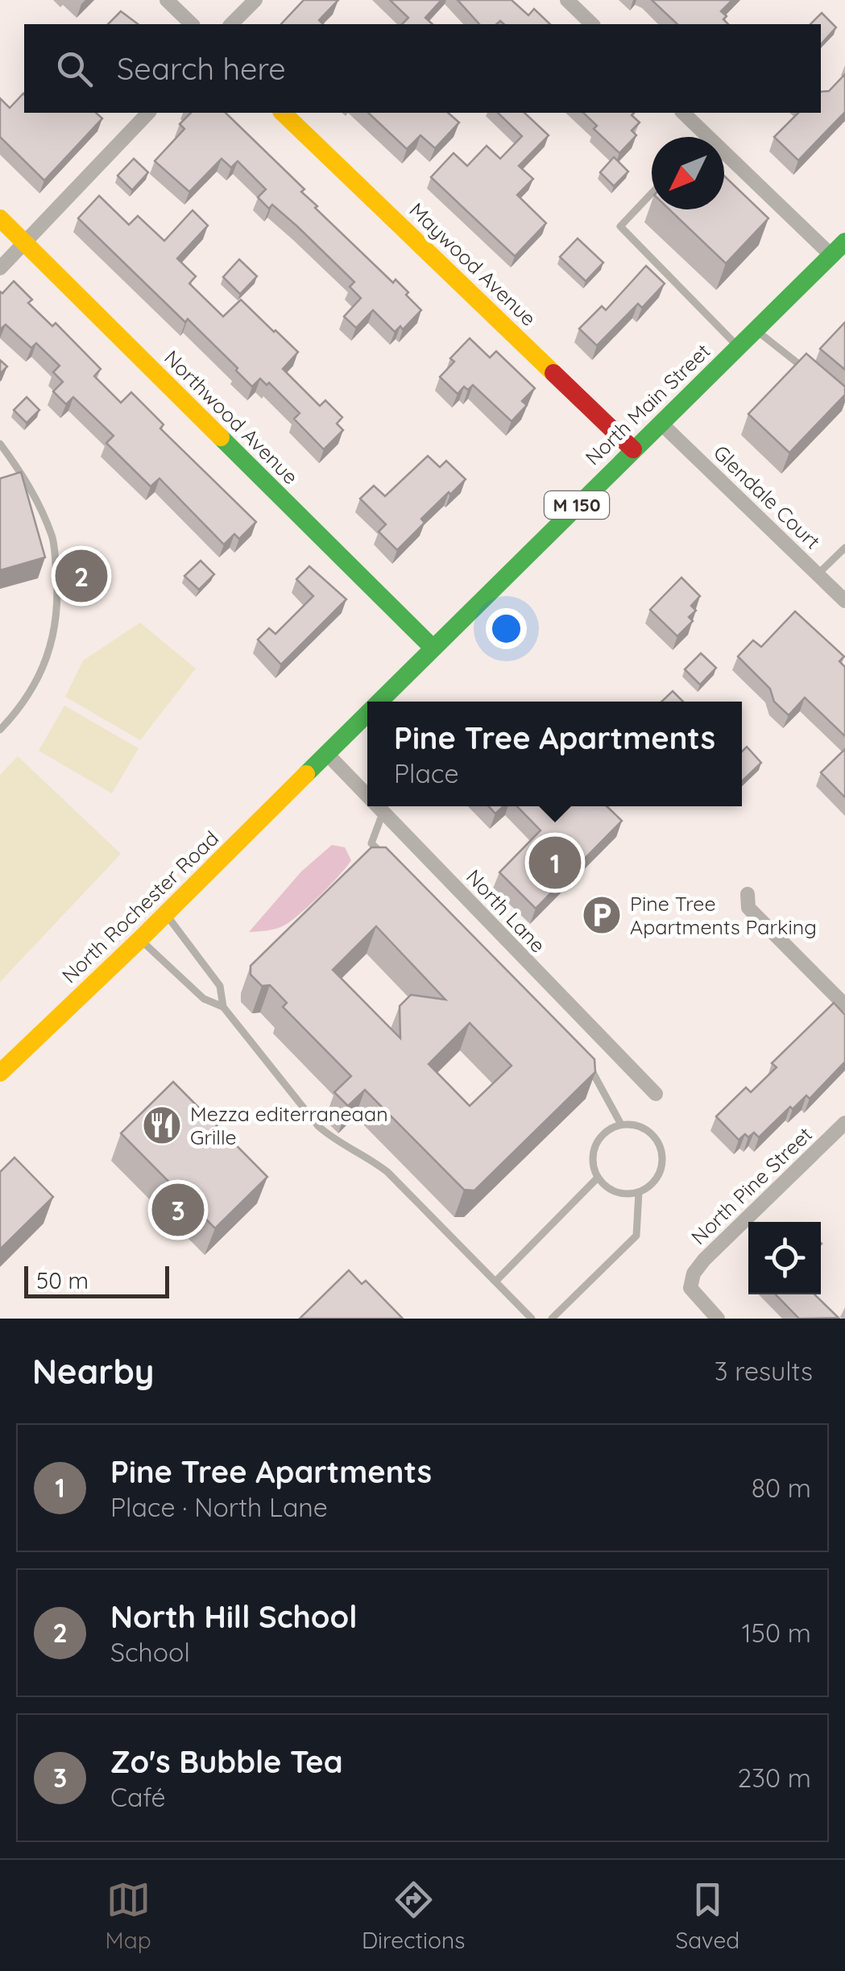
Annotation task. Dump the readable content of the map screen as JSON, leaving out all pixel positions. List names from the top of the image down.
{
  "streets": {
    "main road": [
      "Maywood Avenue",
      "North Main Street",
      "Northwood Avenue",
      "M 150",
      "North Rochester Road"
    ],
    "street": ["Glendale Court", "North Lane", "North Pine Street"]
  },
  "crossings": [
    ["Maywood Avenue", "North Main Street"],
    ["North Main Street", "Northwood Avenue"],
    ["North Main Street", "Glendale Court"],
    ["North Main Street", "North Rochester Road"],
    ["North Main Street", "North Lane"]
  ],
  "places": {
    "parking": ["Pine Tree Apartments Parking"],
    "restaurant": ["Mezza editerraneaan Grille"]
  },
  "scale_bar": "50 m",
  "north": "bottom left",
  "page": {
    "search": "Search here",
    "pins": ["2", "1", "3"],
    "popup": ["Pine Tree Apartments", "Place"],
    "scale": "50 m",
    "heading": ["Nearby", "3 results"],
    "list": [
      {
        "mark": "1",
        "name": "Pine Tree Apartments",
        "note": "Place · North Lane",
        "value": "80 m"
      },
      {
        "mark": "2",
        "name": "North Hill School",
        "note": "School",
        "value": "150 m"
      },
      {
        "mark": "3",
        "name": "Zo's Bubble Tea",
        "note": "Café",
        "value": "230 m"
      }
    ],
    "nav": ["Map", "Directions", "Saved"]
  }
}
